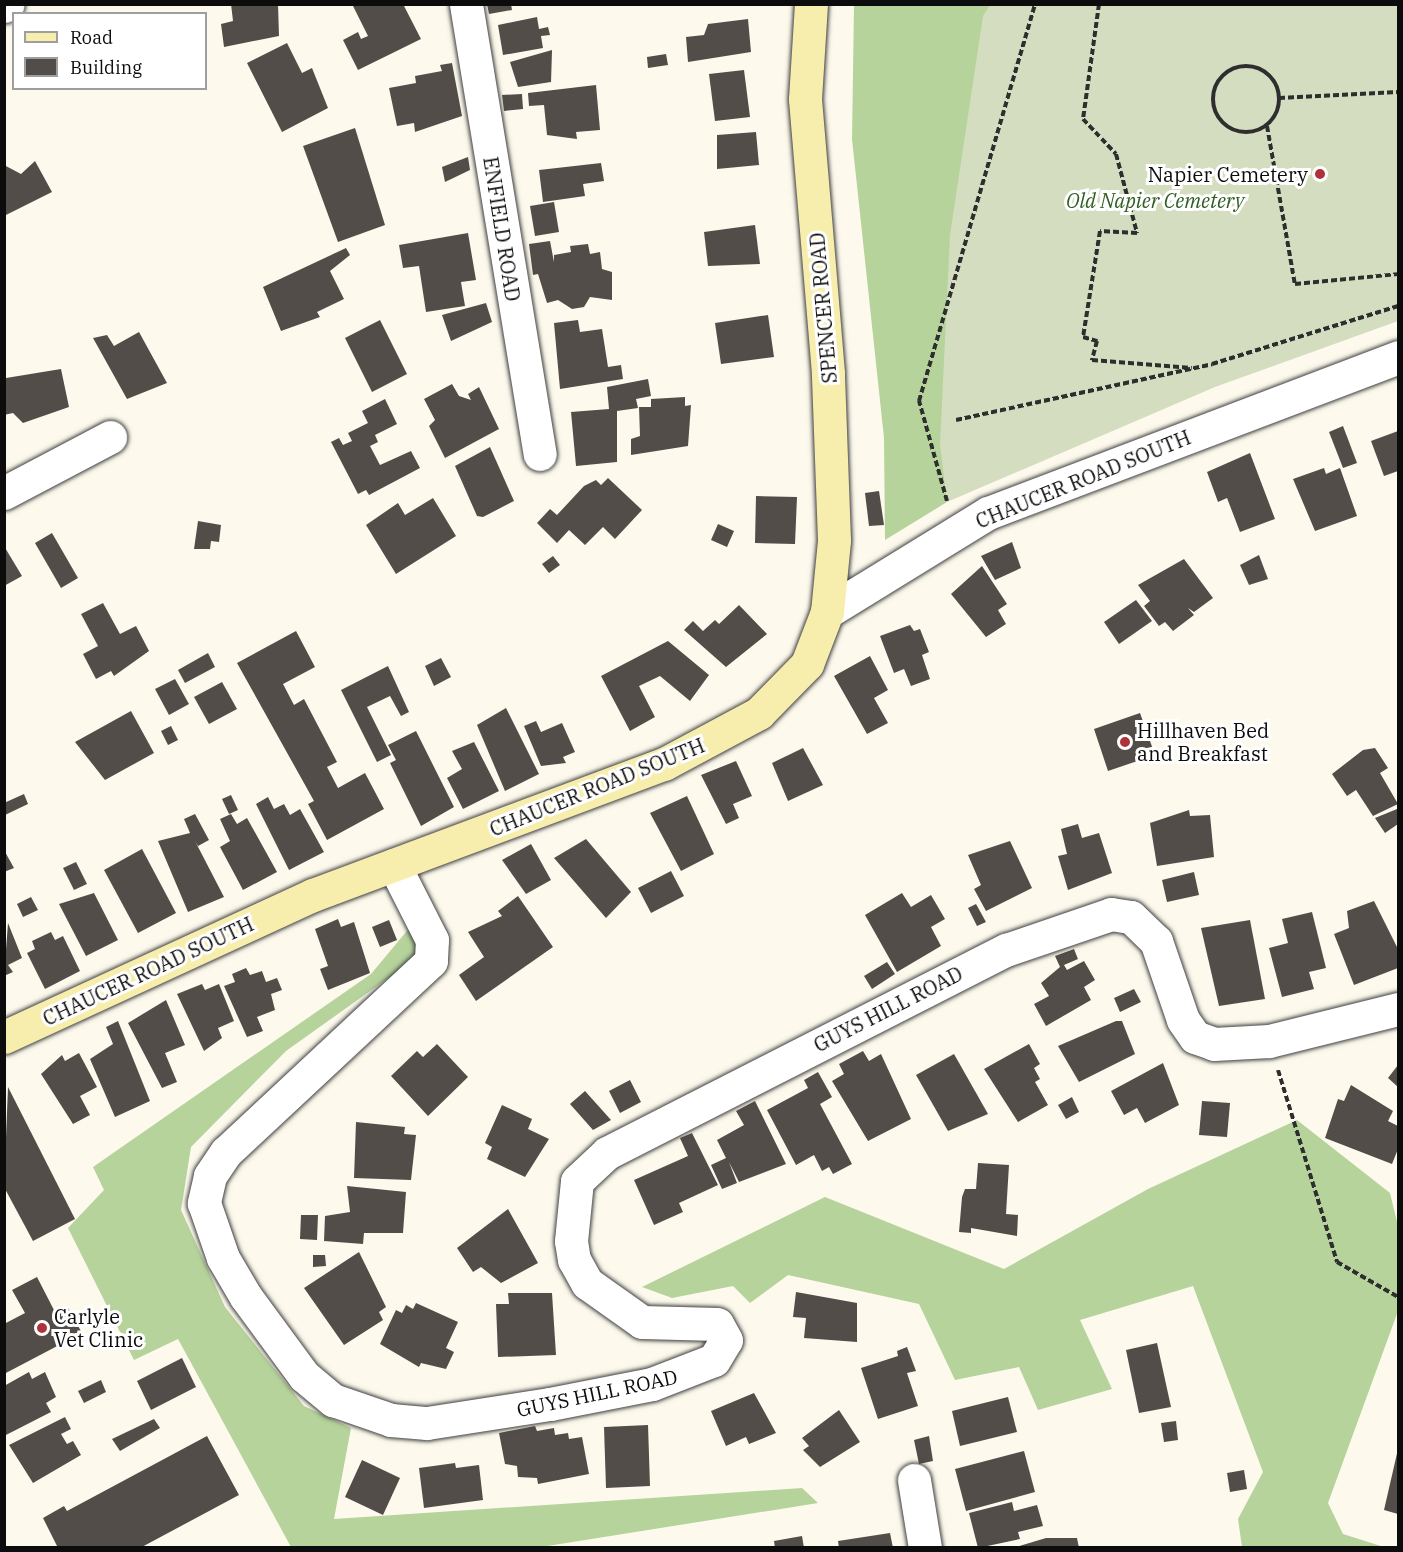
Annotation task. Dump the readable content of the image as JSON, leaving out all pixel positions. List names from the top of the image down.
{
  "streets": {
    "street": [
      "ENFIELD ROAD",
      "SPENCER ROAD",
      "CHAUCER ROAD SOUTH",
      "GUYS HILL ROAD"
    ]
  },
  "crossings": [
    ["SPENCER ROAD", "CHAUCER ROAD SOUTH"],
    ["CHAUCER ROAD SOUTH", "GUYS HILL ROAD"]
  ],
  "parks": ["Old Napier Cemetery"],
  "places": ["Napier Cemetery", "Hillhaven Bed and Breakfast", "Carlyle Vet Clinic"],
  "legend": ["Road", "Building"]
}
